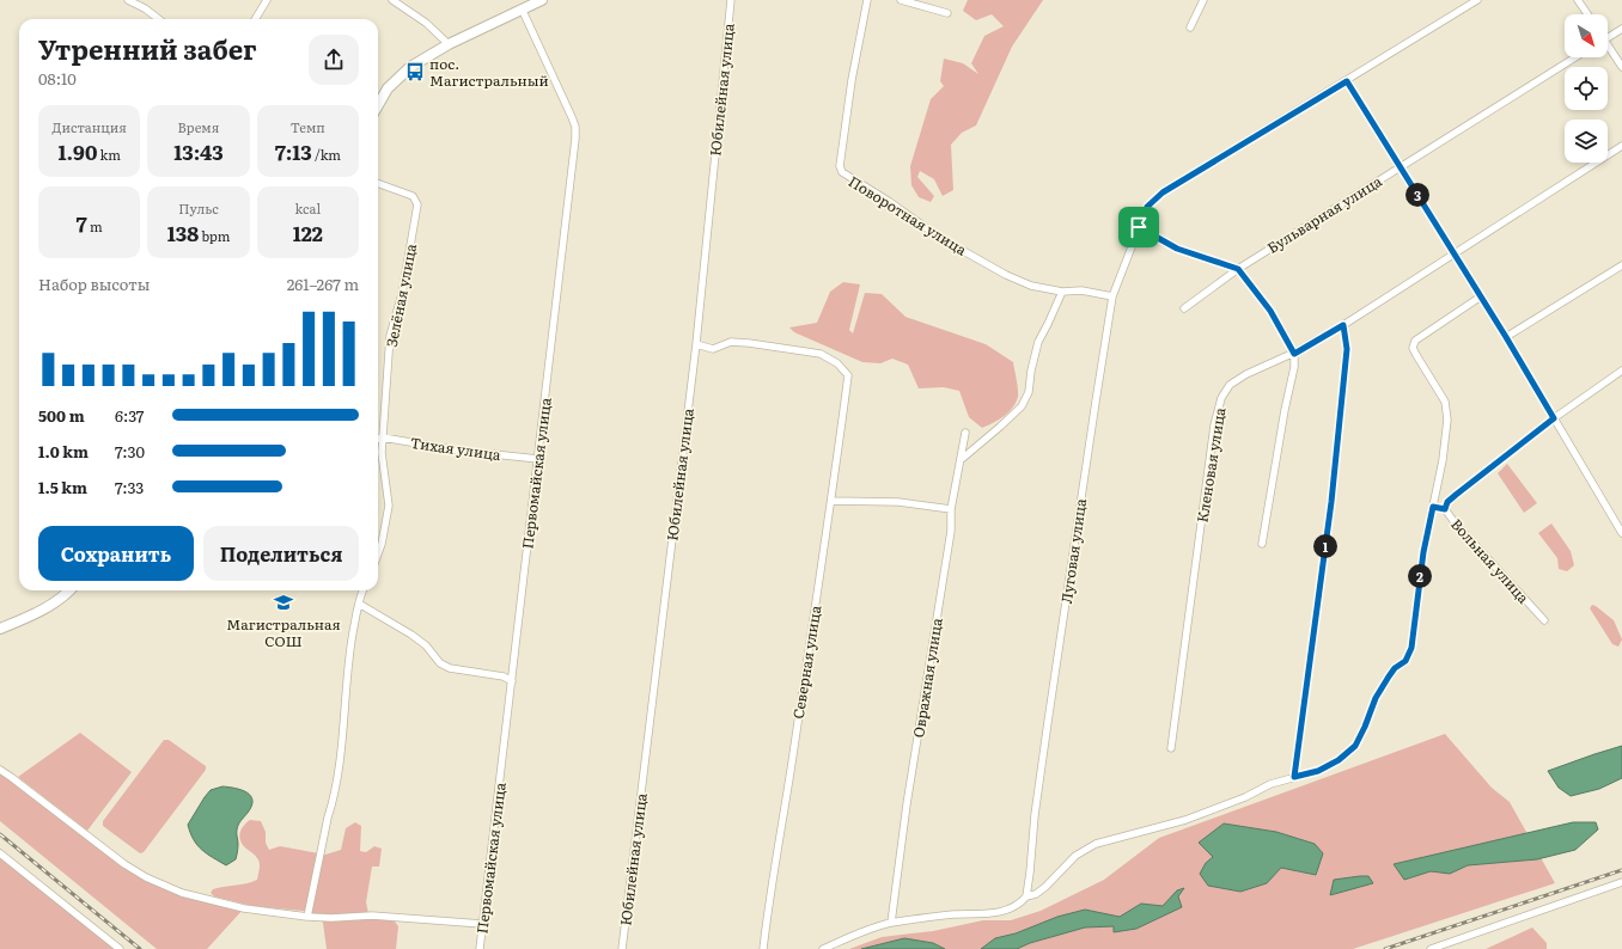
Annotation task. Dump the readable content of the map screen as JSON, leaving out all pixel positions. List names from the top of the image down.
{
  "streets": {
    "street": [
      "Юбилейная улица",
      "Бульварная улица",
      "Поворотная улица",
      "Зелёная улица",
      "Тихая улица",
      "Кленовая улица",
      "Первомайская улица",
      "Луговая улица",
      "Вольная улица",
      "Северная улица",
      "Овражная улица"
    ]
  },
  "crossings": [
    ["Юбилейная улица", "Северная улица"],
    ["Поворотная улица", "Луговая улица"],
    ["Зелёная улица", "Тихая улица"],
    ["Тихая улица", "Первомайская улица"]
  ],
  "places": {
    "bus stop": ["пос. Магистральный"],
    "school or university": ["Магистральная СОШ"]
  },
  "north": "bottom right",
  "page": {
    "heading": ["Утренний забег", "08:10"],
    "stats": [
      ["Дистанция", "1.90 km"],
      ["Время", "13:43"],
      ["Темп", "7:13 /km"],
      ["7 m"],
      ["Пульс", "138 bpm"],
      ["kcal", "122"]
    ],
    "pins": ["3", "1", "2"],
    "chart": ["Набор высоты", "261–267 m"],
    "list": [
      {
        "name": "500 m",
        "note": "6:37"
      },
      {
        "name": "1.0 km",
        "note": "7:30"
      },
      {
        "name": "1.5 km",
        "note": "7:33"
      }
    ],
    "buttons": ["Сохранить", "Поделиться"]
  }
}
